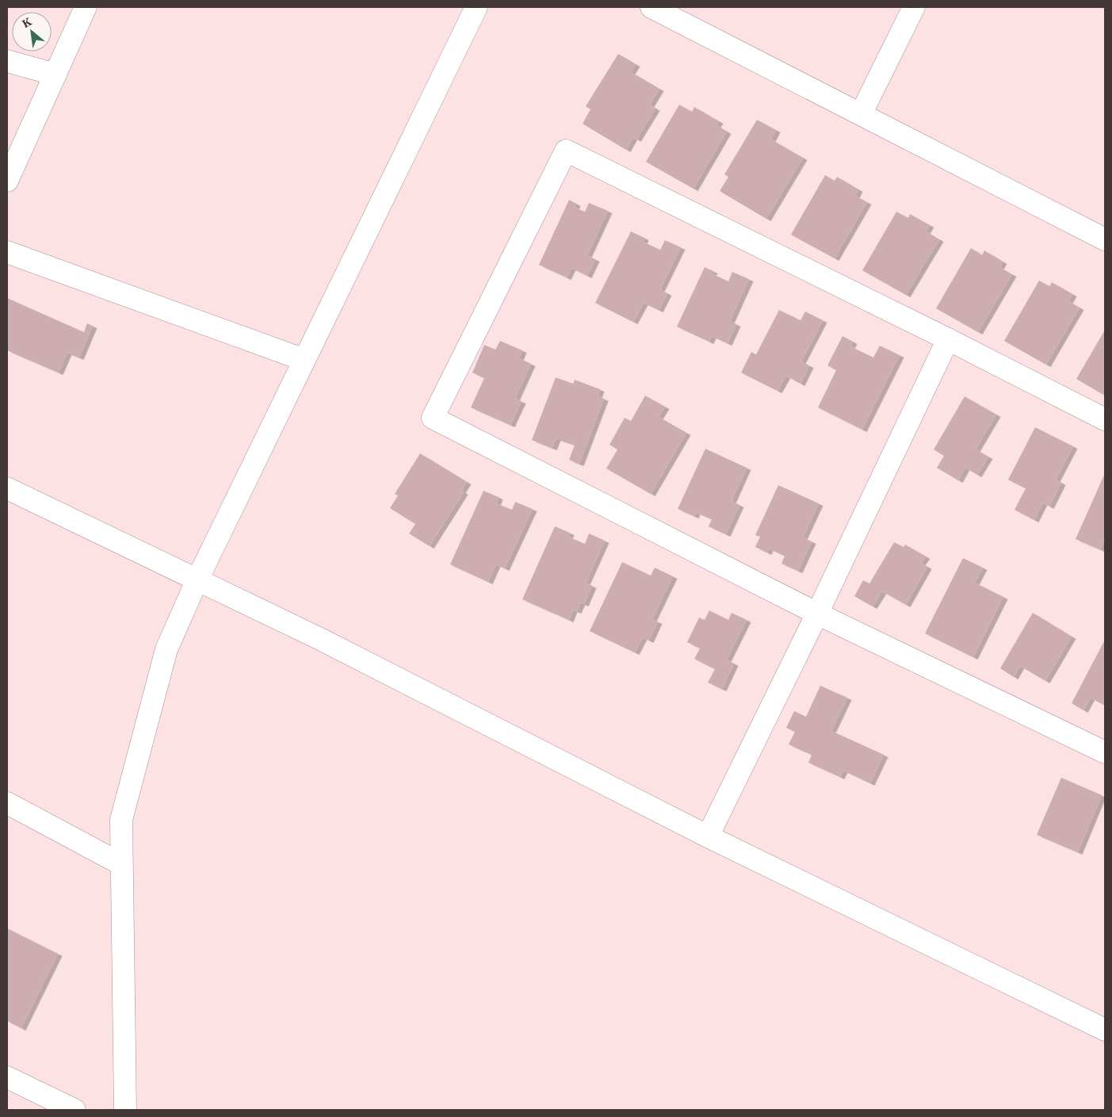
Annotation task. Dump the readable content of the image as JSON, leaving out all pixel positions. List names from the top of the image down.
{
  "north": "top left"
}
